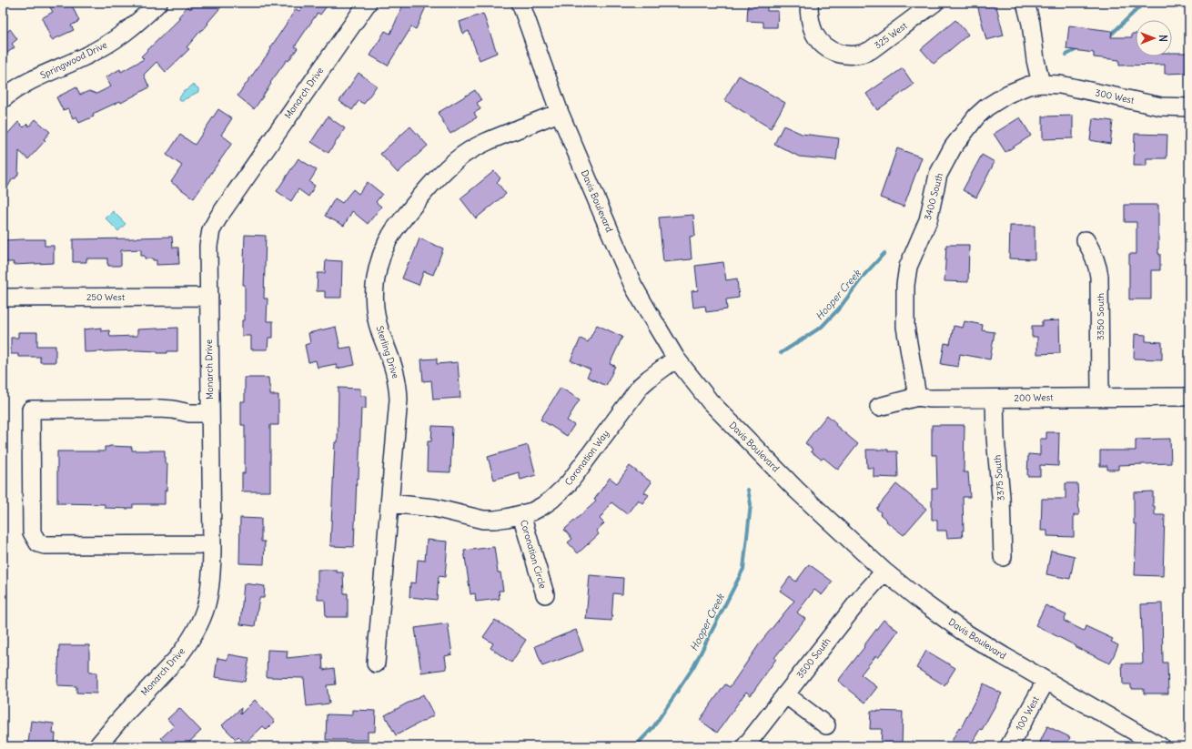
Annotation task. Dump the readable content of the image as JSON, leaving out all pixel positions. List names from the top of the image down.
{
  "streets": {
    "street": [
      "325 West",
      "Springwood Drive",
      "Monarch Drive",
      "300 West",
      "3400 South",
      "Davis Boulevard",
      "250 West",
      "3350 South",
      "Sterling Drive",
      "200 West",
      "Coronation Way",
      "3375 South",
      "Coronation Circle",
      "3500 South",
      "100 West"
    ]
  },
  "crossings": [
    ["Monarch Drive", "250 West"],
    ["300 West", "3400 South"],
    ["3400 South", "200 West"],
    ["Davis Boulevard", "Sterling Drive"],
    ["Davis Boulevard", "Coronation Way"],
    ["Davis Boulevard", "3500 South"],
    ["Davis Boulevard", "100 West"],
    ["3350 South", "200 West"],
    ["Sterling Drive", "Coronation Way"],
    ["200 West", "3375 South"],
    ["Coronation Way", "Coronation Circle"]
  ],
  "water": ["Hooper Creek"],
  "north": "right"
}
